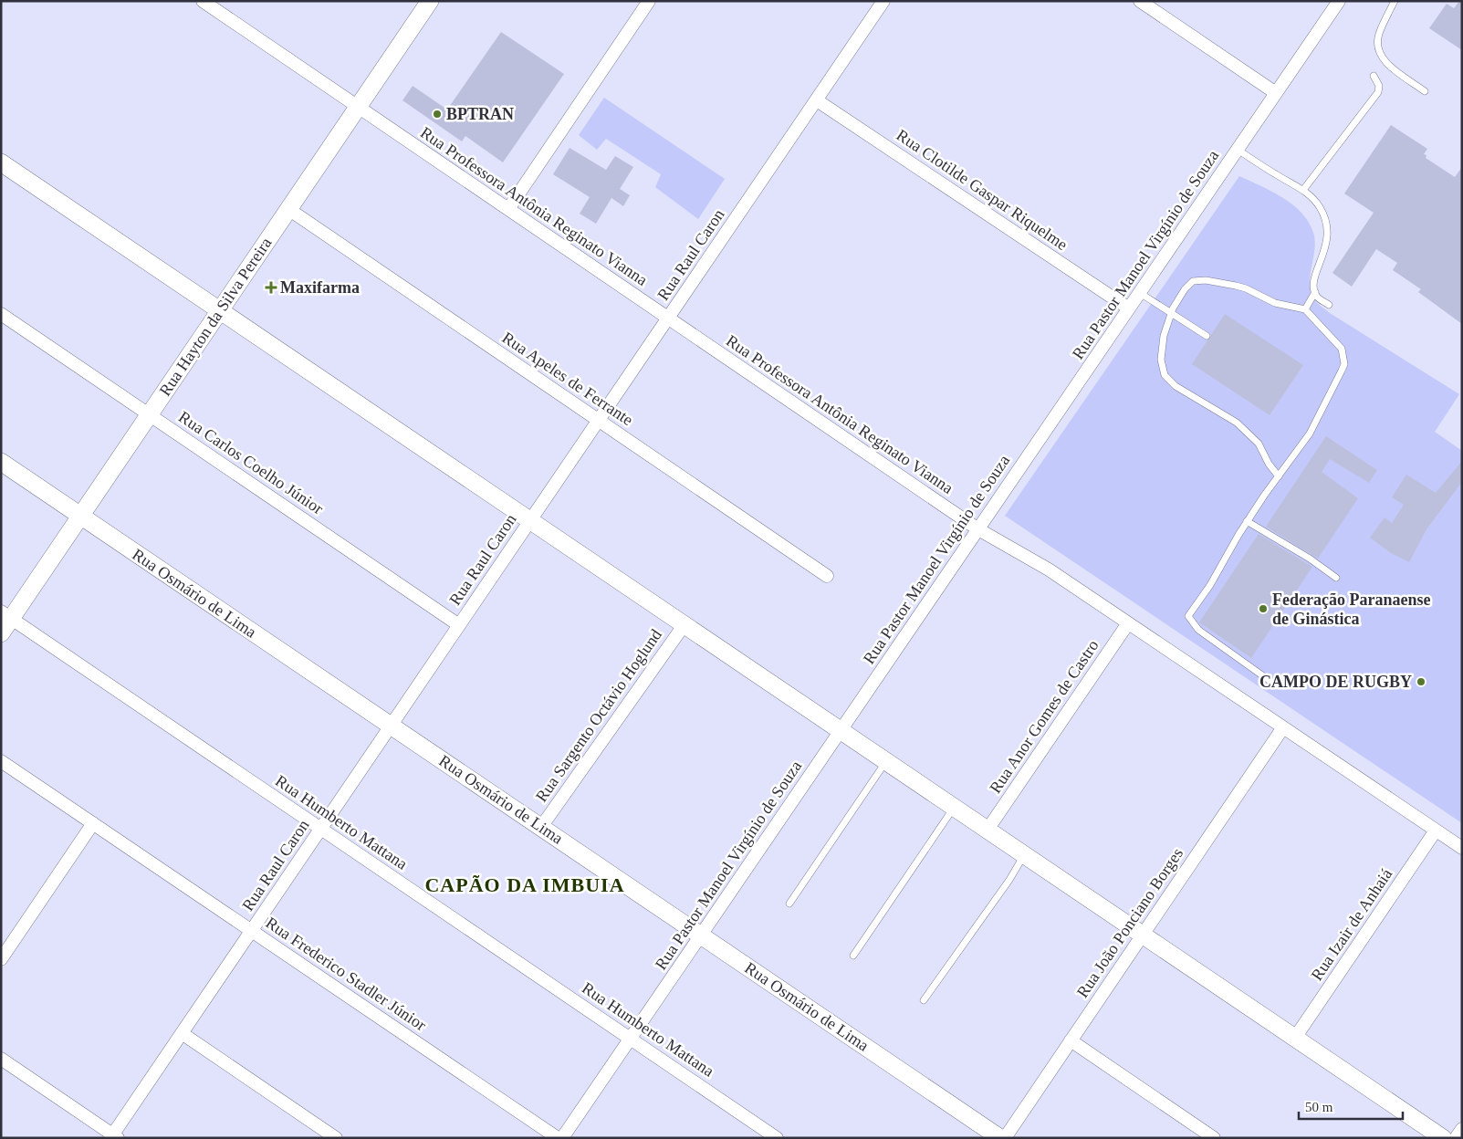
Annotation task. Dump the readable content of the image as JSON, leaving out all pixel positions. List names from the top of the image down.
{
  "streets": {
    "street": [
      "Rua Clotilde Gaspar Riquelme",
      "Rua Professora Antônia Reginato Vianna",
      "Rua Raul Caron",
      "Rua Pastor Manoel Virgínio de Souza",
      "Rua Hayton da Silva Pereira",
      "Rua Apeles de Ferrante",
      "Rua Carlos Coelho Júnior",
      "Rua Osmário de Lima",
      "Rua Sargento Octávio Hoglund",
      "Rua Anor Gomes de Castro",
      "Rua Humberto Mattana",
      "Rua João Ponciano Borges",
      "Rua Izair de Anhaiá",
      "Rua Frederico Stadler Júnior"
    ]
  },
  "crossings": [
    ["Rua Clotilde Gaspar Riquelme", "Rua Raul Caron"],
    ["Rua Clotilde Gaspar Riquelme", "Rua Pastor Manoel Virgínio de Souza"],
    ["Rua Professora Antônia Reginato Vianna", "Rua Raul Caron"],
    ["Rua Professora Antônia Reginato Vianna", "Rua Pastor Manoel Virgínio de Souza"],
    ["Rua Professora Antônia Reginato Vianna", "Rua Hayton da Silva Pereira"],
    ["Rua Professora Antônia Reginato Vianna", "Rua Anor Gomes de Castro"],
    ["Rua Professora Antônia Reginato Vianna", "Rua João Ponciano Borges"],
    ["Rua Professora Antônia Reginato Vianna", "Rua Izair de Anhaiá"],
    ["Rua Raul Caron", "Rua Apeles de Ferrante"],
    ["Rua Raul Caron", "Rua Carlos Coelho Júnior"],
    ["Rua Raul Caron", "Rua Osmário de Lima"],
    ["Rua Raul Caron", "Rua Humberto Mattana"],
    ["Rua Raul Caron", "Rua Frederico Stadler Júnior"],
    ["Rua Pastor Manoel Virgínio de Souza", "Rua Osmário de Lima"],
    ["Rua Pastor Manoel Virgínio de Souza", "Rua Humberto Mattana"],
    ["Rua Hayton da Silva Pereira", "Rua Apeles de Ferrante"],
    ["Rua Hayton da Silva Pereira", "Rua Carlos Coelho Júnior"],
    ["Rua Hayton da Silva Pereira", "Rua Osmário de Lima"],
    ["Rua Hayton da Silva Pereira", "Rua Humberto Mattana"],
    ["Rua Osmário de Lima", "Rua Sargento Octávio Hoglund"]
  ],
  "districts": ["CAPÃO DA IMBUIA"],
  "places": {
    "other": ["BPTRAN", "Federação Paranaense de Ginástica", "CAMPO DE RUGBY"],
    "health": ["Maxifarma"]
  },
  "scale_bar": "50 m"
}
